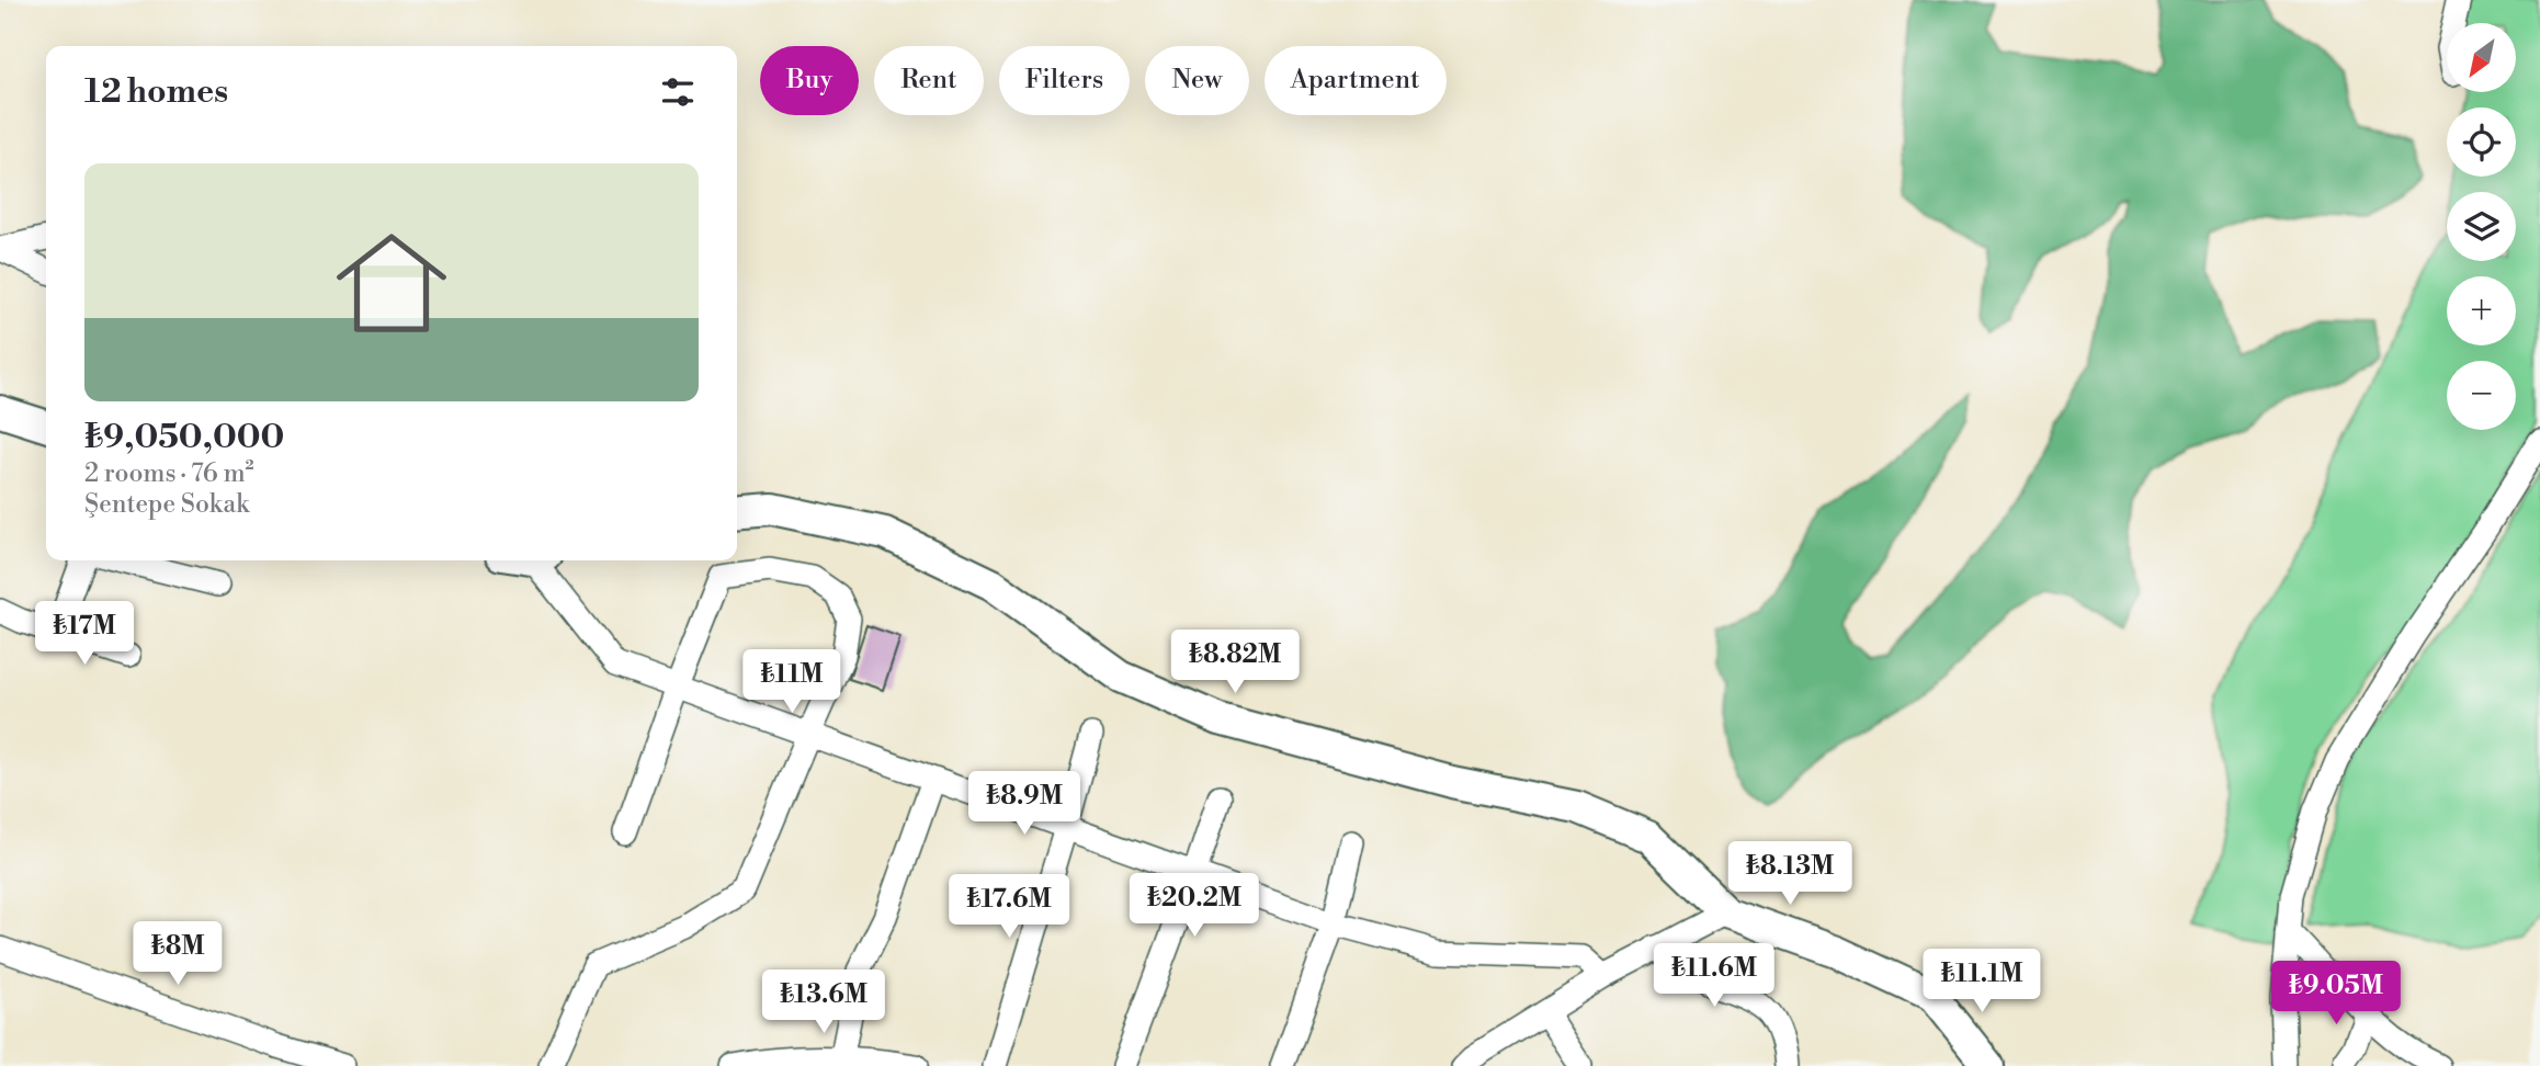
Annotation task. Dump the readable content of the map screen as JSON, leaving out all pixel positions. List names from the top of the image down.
{
  "north": "bottom left",
  "page": {
    "map_buttons": ["+", "−"],
    "chip": [
      "Buy",
      "Rent",
      "Filters",
      "New",
      "Apartment"
    ],
    "heading": "12 homes",
    "list": [
      {
        "name": "₺9,050,000",
        "note": "2 rooms · 76 m² · Şentepe Sokak"
      }
    ],
    "price": [
      "₺17M",
      "₺8.82M",
      "₺11M",
      "₺8.9M",
      "₺8.13M",
      "₺20.2M",
      "₺17.6M",
      "₺8M",
      "₺11.6M",
      "₺11.1M",
      "₺9.05M",
      "₺13.6M"
    ]
  }
}
